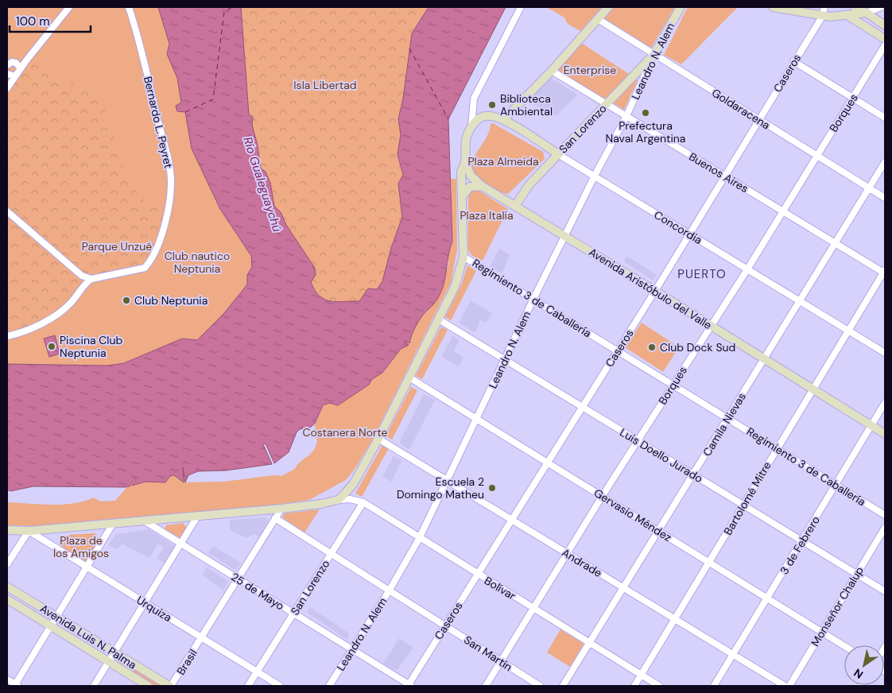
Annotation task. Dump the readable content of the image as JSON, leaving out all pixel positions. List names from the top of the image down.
{
  "streets": {
    "main road": [
      "Leandro N. Alem",
      "San Lorenzo",
      "Concordia",
      "Avenida Aristóbulo del Valle",
      "Avenida Luis N. Palma"
    ],
    "street": [
      "Caseros",
      "Goldaracena",
      "Borques",
      "Bernardo L. Peyret",
      "Buenos Aires",
      "Regimiento 3 de Caballería",
      "Camila Nievas",
      "Luis Doello Jurado",
      "Bartolomé Mitre",
      "Gervasio Méndez",
      "3 de Febrero",
      "Andrade",
      "Bolívar",
      "25 de Mayo",
      "Monseñor Chalup",
      "Urquiza",
      "San Martín",
      "Brasil"
    ]
  },
  "crossings": [
    ["Leandro N. Alem", "Goldaracena"],
    ["Leandro N. Alem", "San Lorenzo"],
    ["Leandro N. Alem", "Buenos Aires"],
    ["Leandro N. Alem", "Concordia"],
    ["Leandro N. Alem", "Avenida Aristóbulo del Valle"],
    ["Leandro N. Alem", "Regimiento 3 de Caballería"],
    ["Leandro N. Alem", "Luis Doello Jurado"],
    ["Leandro N. Alem", "Gervasio Méndez"],
    ["Leandro N. Alem", "Andrade"],
    ["Leandro N. Alem", "Bolívar"],
    ["Leandro N. Alem", "25 de Mayo"],
    ["Leandro N. Alem", "San Martín"],
    ["Caseros", "Goldaracena"],
    ["Caseros", "Buenos Aires"],
    ["Caseros", "Concordia"],
    ["Caseros", "Avenida Aristóbulo del Valle"],
    ["Caseros", "Regimiento 3 de Caballería"],
    ["Caseros", "Luis Doello Jurado"],
    ["Caseros", "Gervasio Méndez"],
    ["Caseros", "Andrade"],
    ["Caseros", "Bolívar"],
    ["Caseros", "25 de Mayo"],
    ["Caseros", "San Martín"],
    ["Goldaracena", "Borques"],
    ["Goldaracena", "San Lorenzo"],
    ["Goldaracena", "Camila Nievas"],
    ["Borques", "Buenos Aires"],
    ["Borques", "Concordia"],
    ["Borques", "Avenida Aristóbulo del Valle"],
    ["Borques", "Regimiento 3 de Caballería"],
    ["Borques", "Luis Doello Jurado"],
    ["Borques", "Gervasio Méndez"],
    ["Borques", "Andrade"],
    ["Borques", "Bolívar"],
    ["Borques", "San Martín"],
    ["San Lorenzo", "Buenos Aires"],
    ["San Lorenzo", "Concordia"],
    ["San Lorenzo", "Avenida Aristóbulo del Valle"],
    ["San Lorenzo", "Bolívar"],
    ["San Lorenzo", "25 de Mayo"],
    ["San Lorenzo", "Urquiza"],
    ["San Lorenzo", "San Martín"],
    ["Buenos Aires", "Camila Nievas"],
    ["Buenos Aires", "Bartolomé Mitre"],
    ["Concordia", "Camila Nievas"],
    ["Concordia", "Bartolomé Mitre"],
    ["Avenida Aristóbulo del Valle", "Camila Nievas"],
    ["Avenida Aristóbulo del Valle", "Bartolomé Mitre"],
    ["Avenida Aristóbulo del Valle", "3 de Febrero"],
    ["Regimiento 3 de Caballería", "Camila Nievas"],
    ["Regimiento 3 de Caballería", "Bartolomé Mitre"],
    ["Regimiento 3 de Caballería", "3 de Febrero"],
    ["Camila Nievas", "Luis Doello Jurado"],
    ["Camila Nievas", "Gervasio Méndez"],
    ["Camila Nievas", "Andrade"],
    ["Camila Nievas", "Bolívar"],
    ["Luis Doello Jurado", "Bartolomé Mitre"],
    ["Luis Doello Jurado", "3 de Febrero"],
    ["Luis Doello Jurado", "Monseñor Chalup"],
    ["Bartolomé Mitre", "Gervasio Méndez"],
    ["Bartolomé Mitre", "Andrade"],
    ["Bartolomé Mitre", "Bolívar"],
    ["Gervasio Méndez", "3 de Febrero"],
    ["Gervasio Méndez", "Monseñor Chalup"],
    ["3 de Febrero", "Andrade"],
    ["25 de Mayo", "Brasil"],
    ["Urquiza", "Brasil"],
    ["Avenida Luis N. Palma", "Brasil"],
    ["San Martín", "Brasil"]
  ],
  "districts": ["PUERTO"],
  "water": ["Río Gualeguaychú"],
  "parks": [
    "Enterprise",
    "Isla Libertad",
    "Plaza Almeida",
    "Plaza Italia",
    "Parque Unzué",
    "Club nautico Neptunia",
    "Costanera Norte",
    "Plaza de los Amigos"
  ],
  "places": [
    "Biblioteca Ambiental",
    "Prefectura Naval Argentina",
    "Club Neptunia",
    "Piscina Club Neptunia",
    "Club Dock Sud",
    "Escuela 2 Domingo Matheu"
  ],
  "scale_bar": "100 m",
  "north": "bottom left"
}
